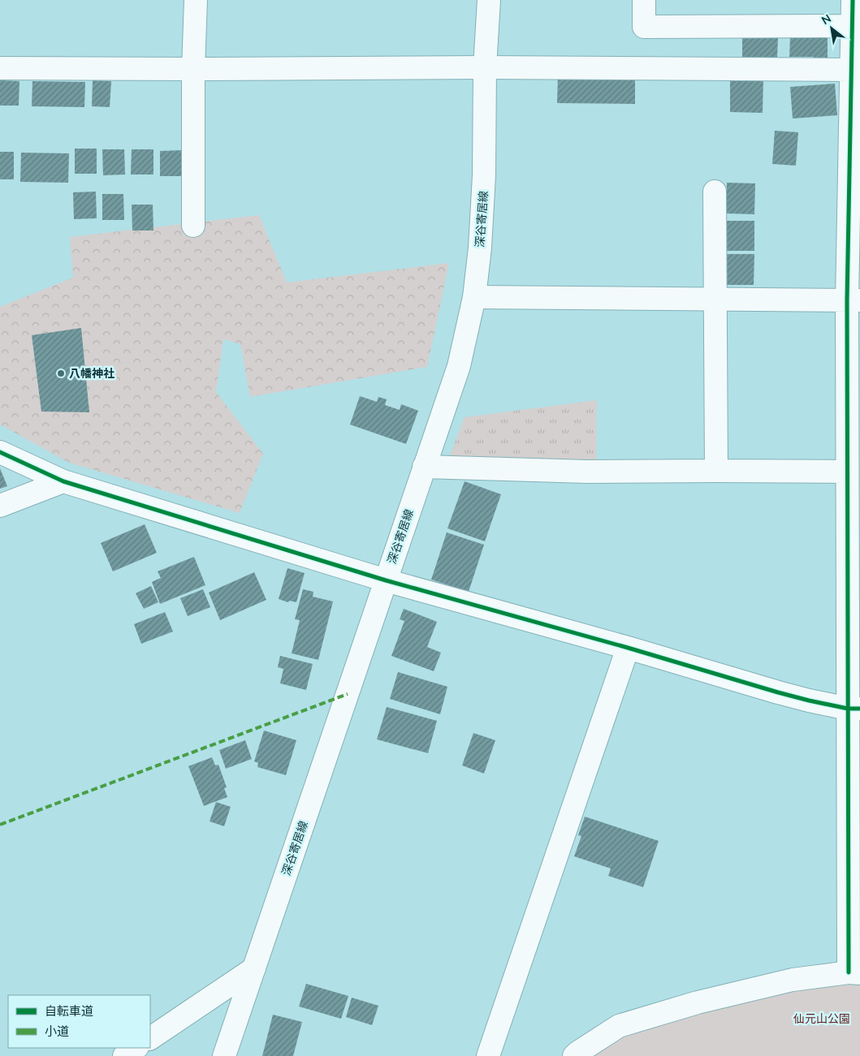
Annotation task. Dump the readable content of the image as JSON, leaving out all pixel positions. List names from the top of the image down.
{
  "streets": {
    "street": ["深谷寄居線"]
  },
  "parks": ["仙元山公園"],
  "places": ["八幡神社"],
  "legend": ["自転車道", "小道"],
  "north": "top left"
}
